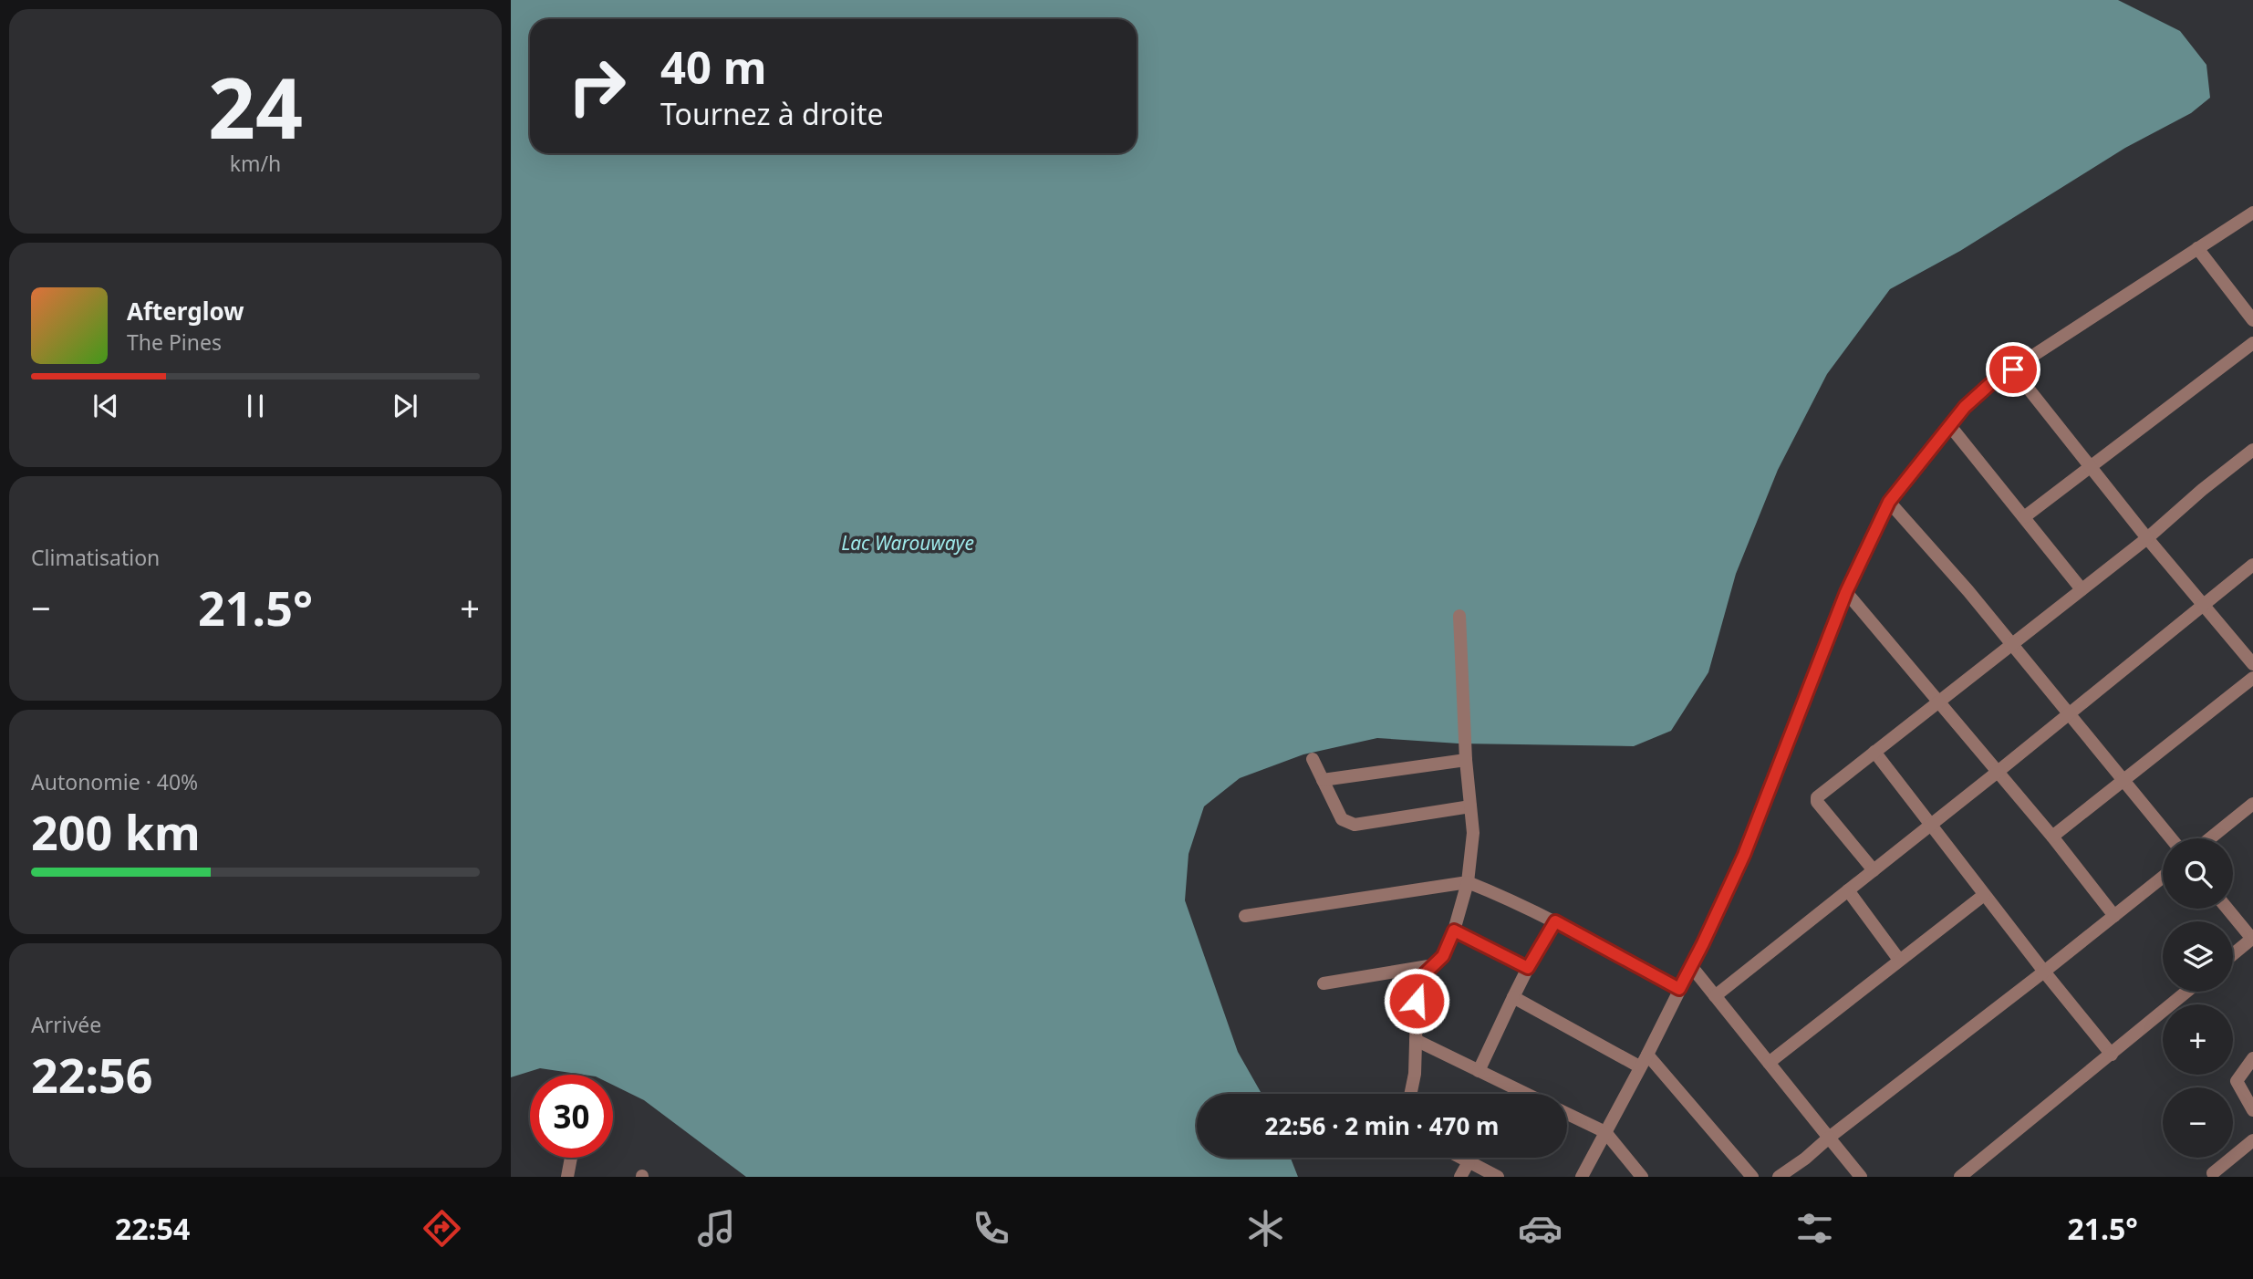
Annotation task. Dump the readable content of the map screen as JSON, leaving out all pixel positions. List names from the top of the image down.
{
  "water": ["Lac Warouwaye"],
  "page": {
    "tile": [
      ["24", "km/h"],
      "Climatisation",
      ["Autonomie · 40%", "200 km"],
      ["Arrivée", "22:56"]
    ],
    "turn": ["40 m", "Tournez à droite"],
    "song": ["Afterglow", "The Pines"],
    "heat": ["−", "21.5°", "+"],
    "map_buttons": ["+", "−"],
    "limit": "30",
    "trip": "22:56 · 2 min · 470 m",
    "tabs": ["22:54", "21.5°"]
  }
}
